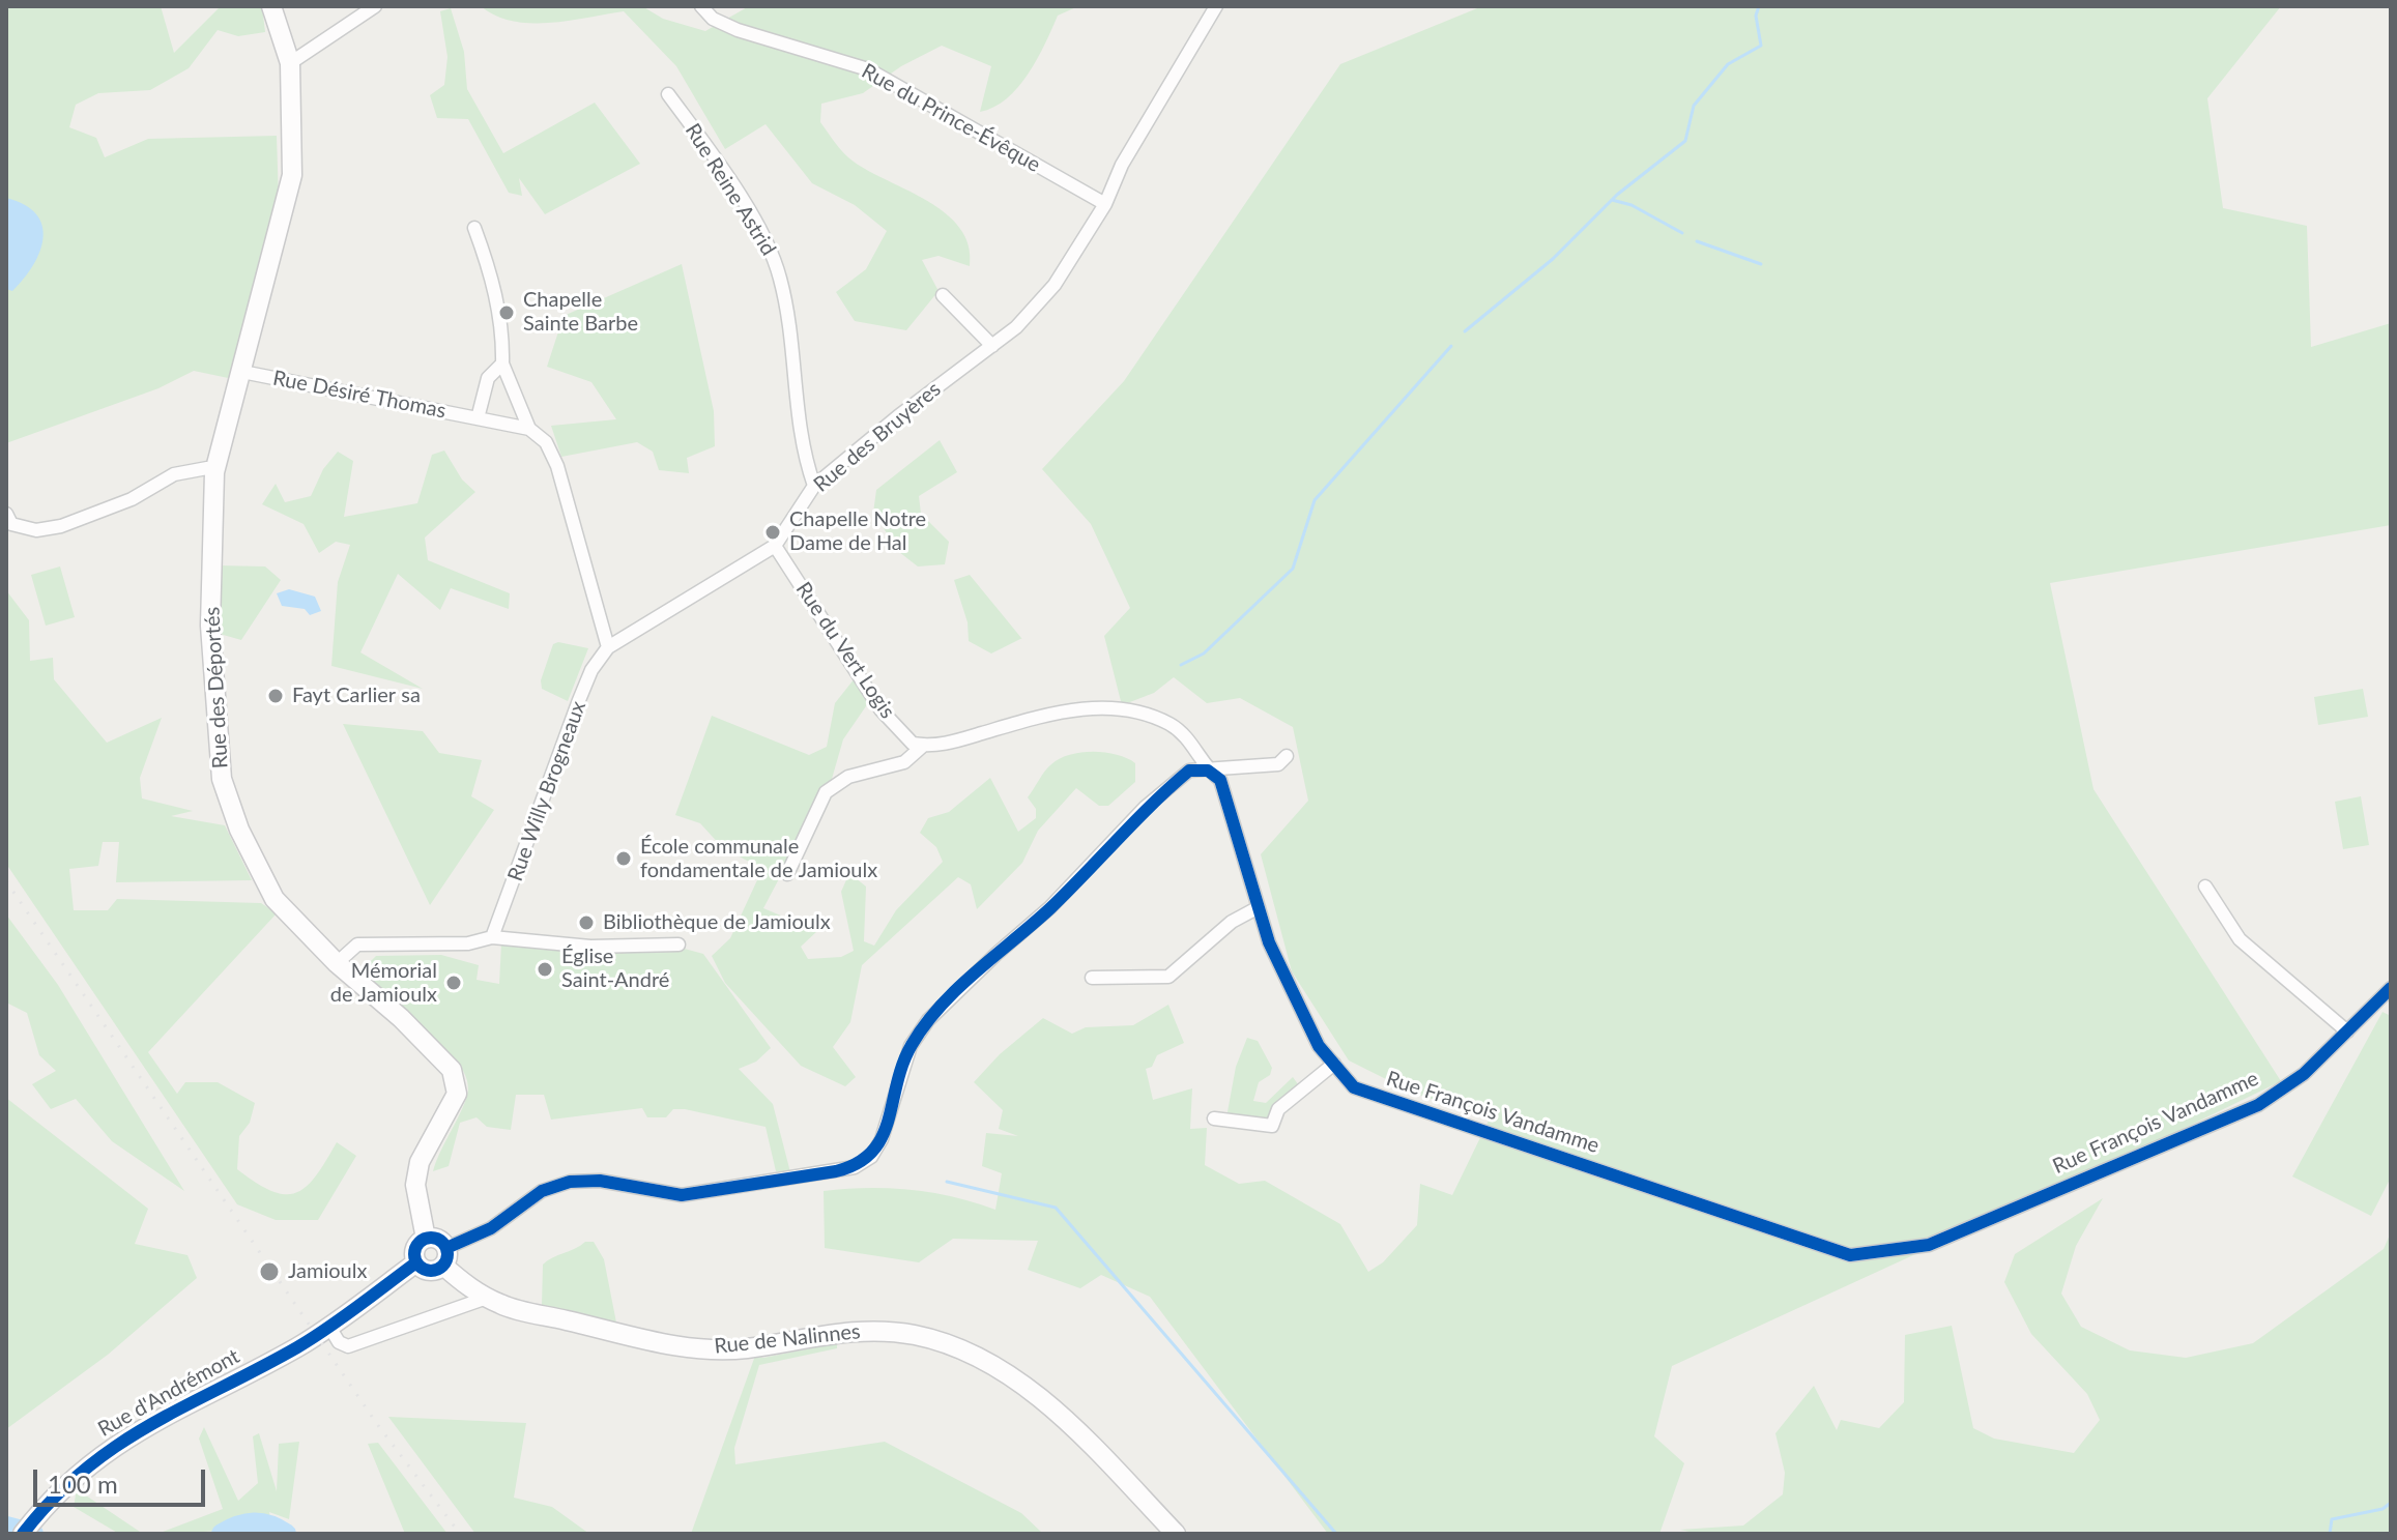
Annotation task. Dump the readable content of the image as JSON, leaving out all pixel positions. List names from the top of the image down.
{
  "streets": {
    "street": [
      "Rue du Prince-Évêque",
      "Rue Reine Astrid",
      "Rue Désiré Thomas",
      "Rue des Bruyères",
      "Rue du Vert Logis",
      "Rue des Déportés",
      "Rue Willy Brogneaux",
      "Rue François Vandamme",
      "Rue de Nalinnes",
      "Rue d'Andrémont"
    ]
  },
  "crossings": [
    ["Rue du Prince-Évêque", "Rue des Bruyères"],
    ["Rue Reine Astrid", "Rue des Bruyères"],
    ["Rue Désiré Thomas", "Rue des Déportés"],
    ["Rue des Bruyères", "Rue du Vert Logis"],
    ["Rue des Bruyères", "Rue Willy Brogneaux"],
    ["Rue des Déportés", "Rue de Nalinnes"],
    ["Rue des Déportés", "Rue d'Andrémont"],
    ["Rue de Nalinnes", "Rue d'Andrémont"]
  ],
  "places": [
    "Chapelle Sainte Barbe",
    "Chapelle Notre Dame de Hal",
    "Fayt Carlier sa",
    "École communale fondamentale de Jamioulx",
    "Bibliothèque de Jamioulx",
    "Église Saint-André",
    "Mémorial de Jamioulx",
    "Jamioulx"
  ],
  "scale_bar": "100 m"
}
